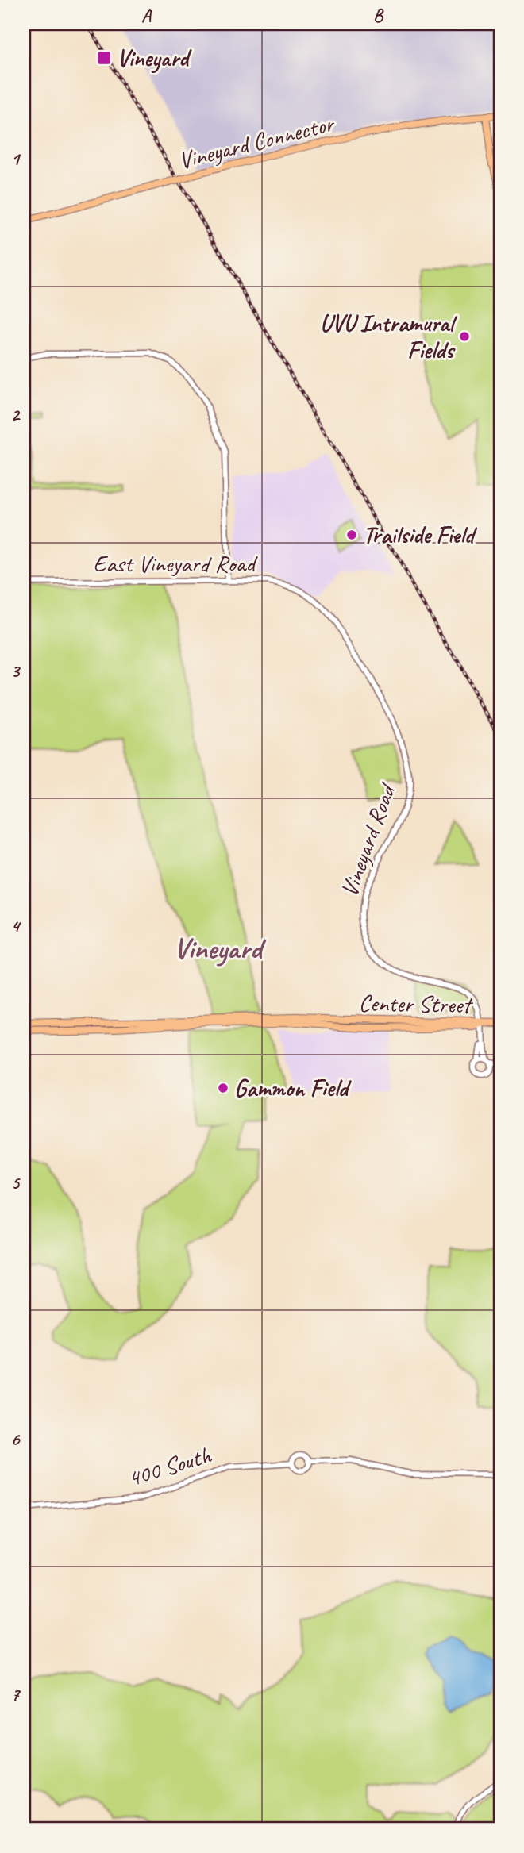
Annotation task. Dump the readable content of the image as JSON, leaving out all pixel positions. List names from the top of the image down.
{
  "streets": {
    "main road": ["Vineyard Connector", "Center Street"],
    "street": ["East Vineyard Road", "Vineyard Road", "400 South"]
  },
  "crossings": [
    ["East Vineyard Road", "Vineyard Road"],
    ["Vineyard Road", "Center Street"]
  ],
  "districts": ["Vineyard"],
  "places": {
    "transit": ["Vineyard"],
    "other": ["UVU Intramural Fields", "Trailside Field", "Gammon Field"]
  },
  "grid": {
    "columns": ["A", "B"],
    "rows": [
      "1",
      "2",
      "3",
      "4",
      "5",
      "6",
      "7"
    ]
  }
}
